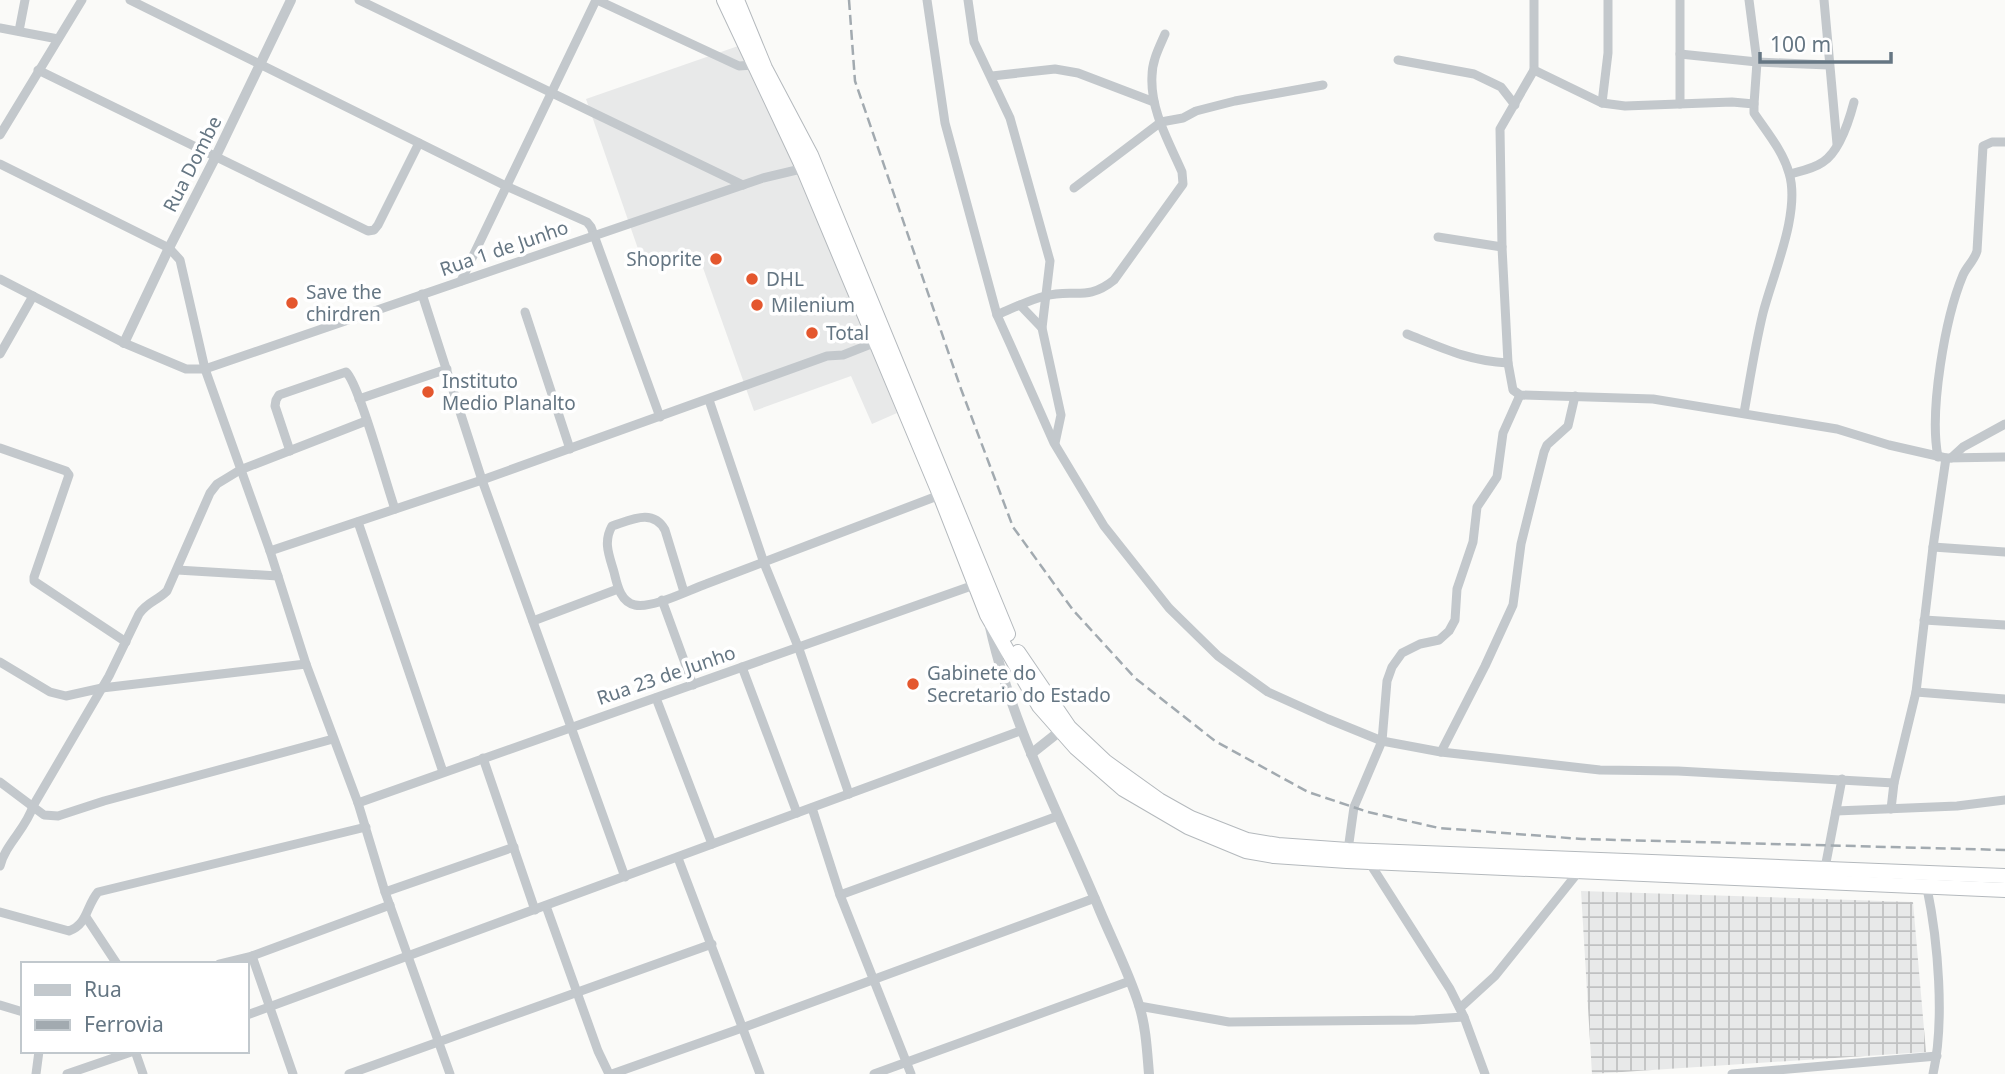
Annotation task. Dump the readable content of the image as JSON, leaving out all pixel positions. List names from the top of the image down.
{
  "streets": {
    "street": ["Rua Dombe", "Rua 1 de Junho", "Rua 23 de Junho"]
  },
  "places": [
    "Shoprite",
    "DHL",
    "Save the chirdren",
    "Milenium",
    "Total",
    "Instituto Medio Planalto",
    "Gabinete do Secretario do Estado"
  ],
  "legend": ["Rua", "Ferrovia"],
  "scale_bar": "100 m"
}
